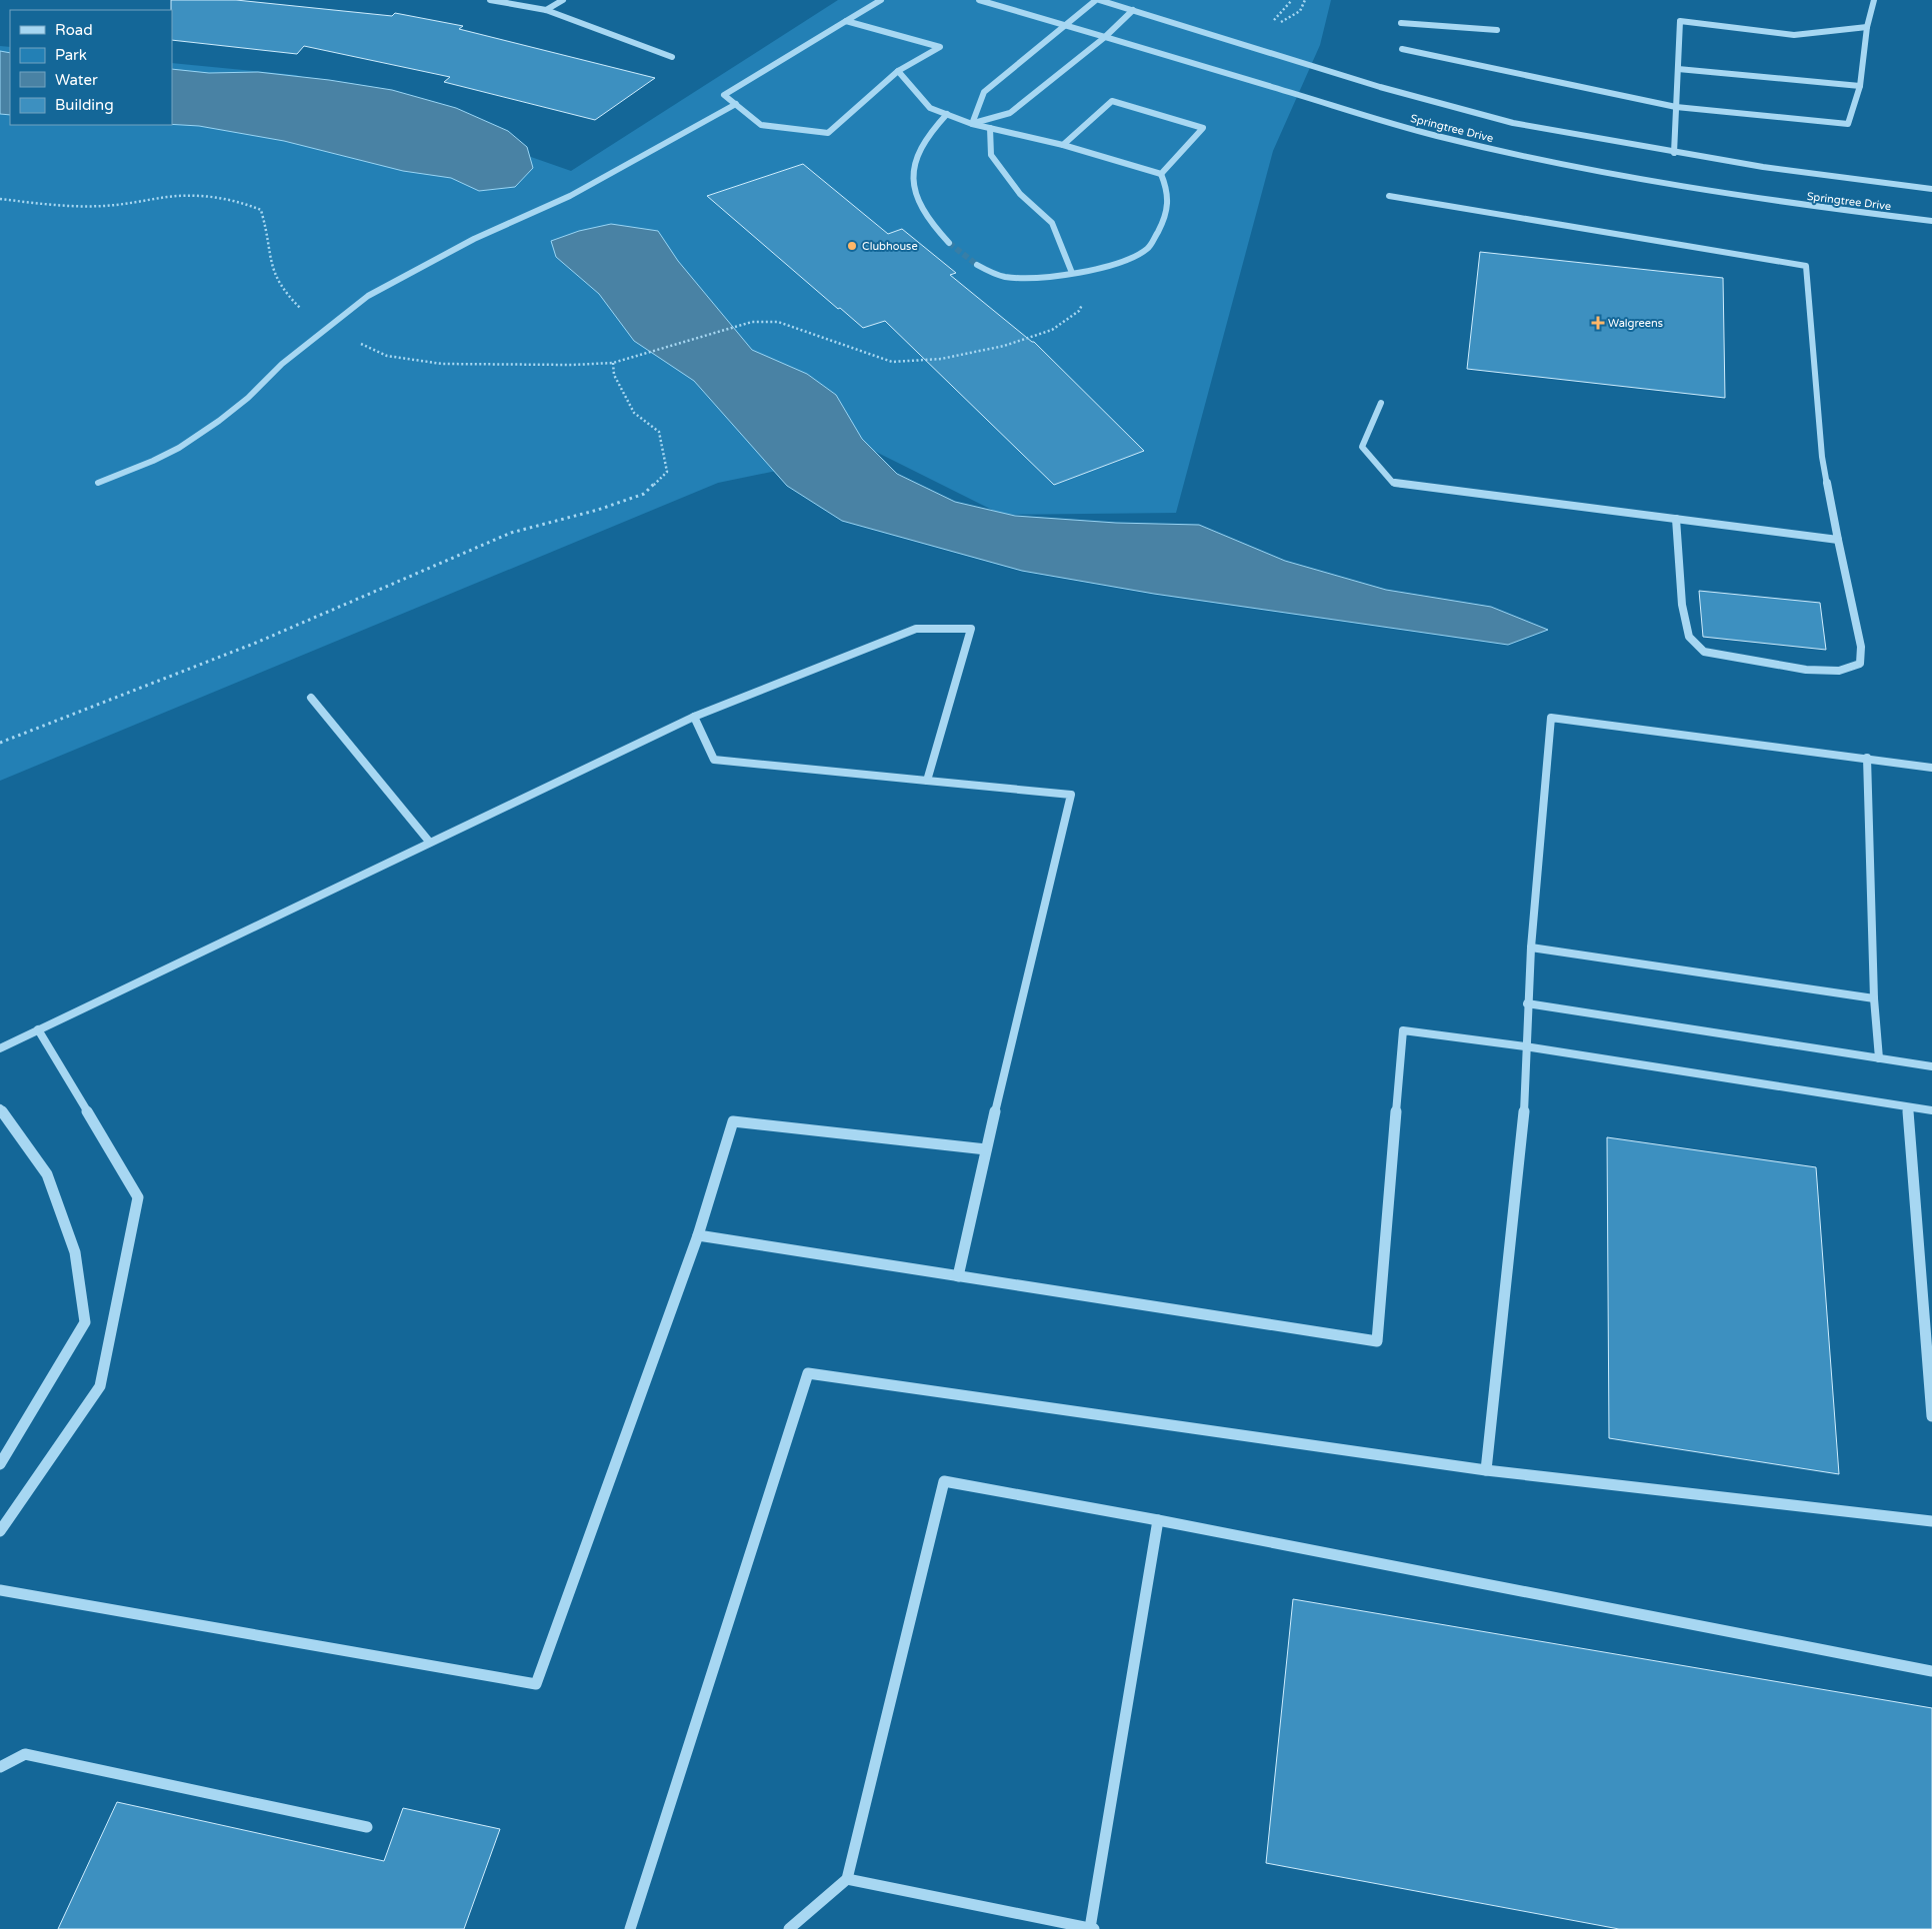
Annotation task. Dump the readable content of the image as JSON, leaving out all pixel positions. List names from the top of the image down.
{
  "streets": {
    "street": ["Springtree Drive"]
  },
  "places": {
    "other": ["Clubhouse"],
    "health": ["Walgreens"]
  },
  "legend": [
    "Road",
    "Park",
    "Water",
    "Building"
  ]
}
